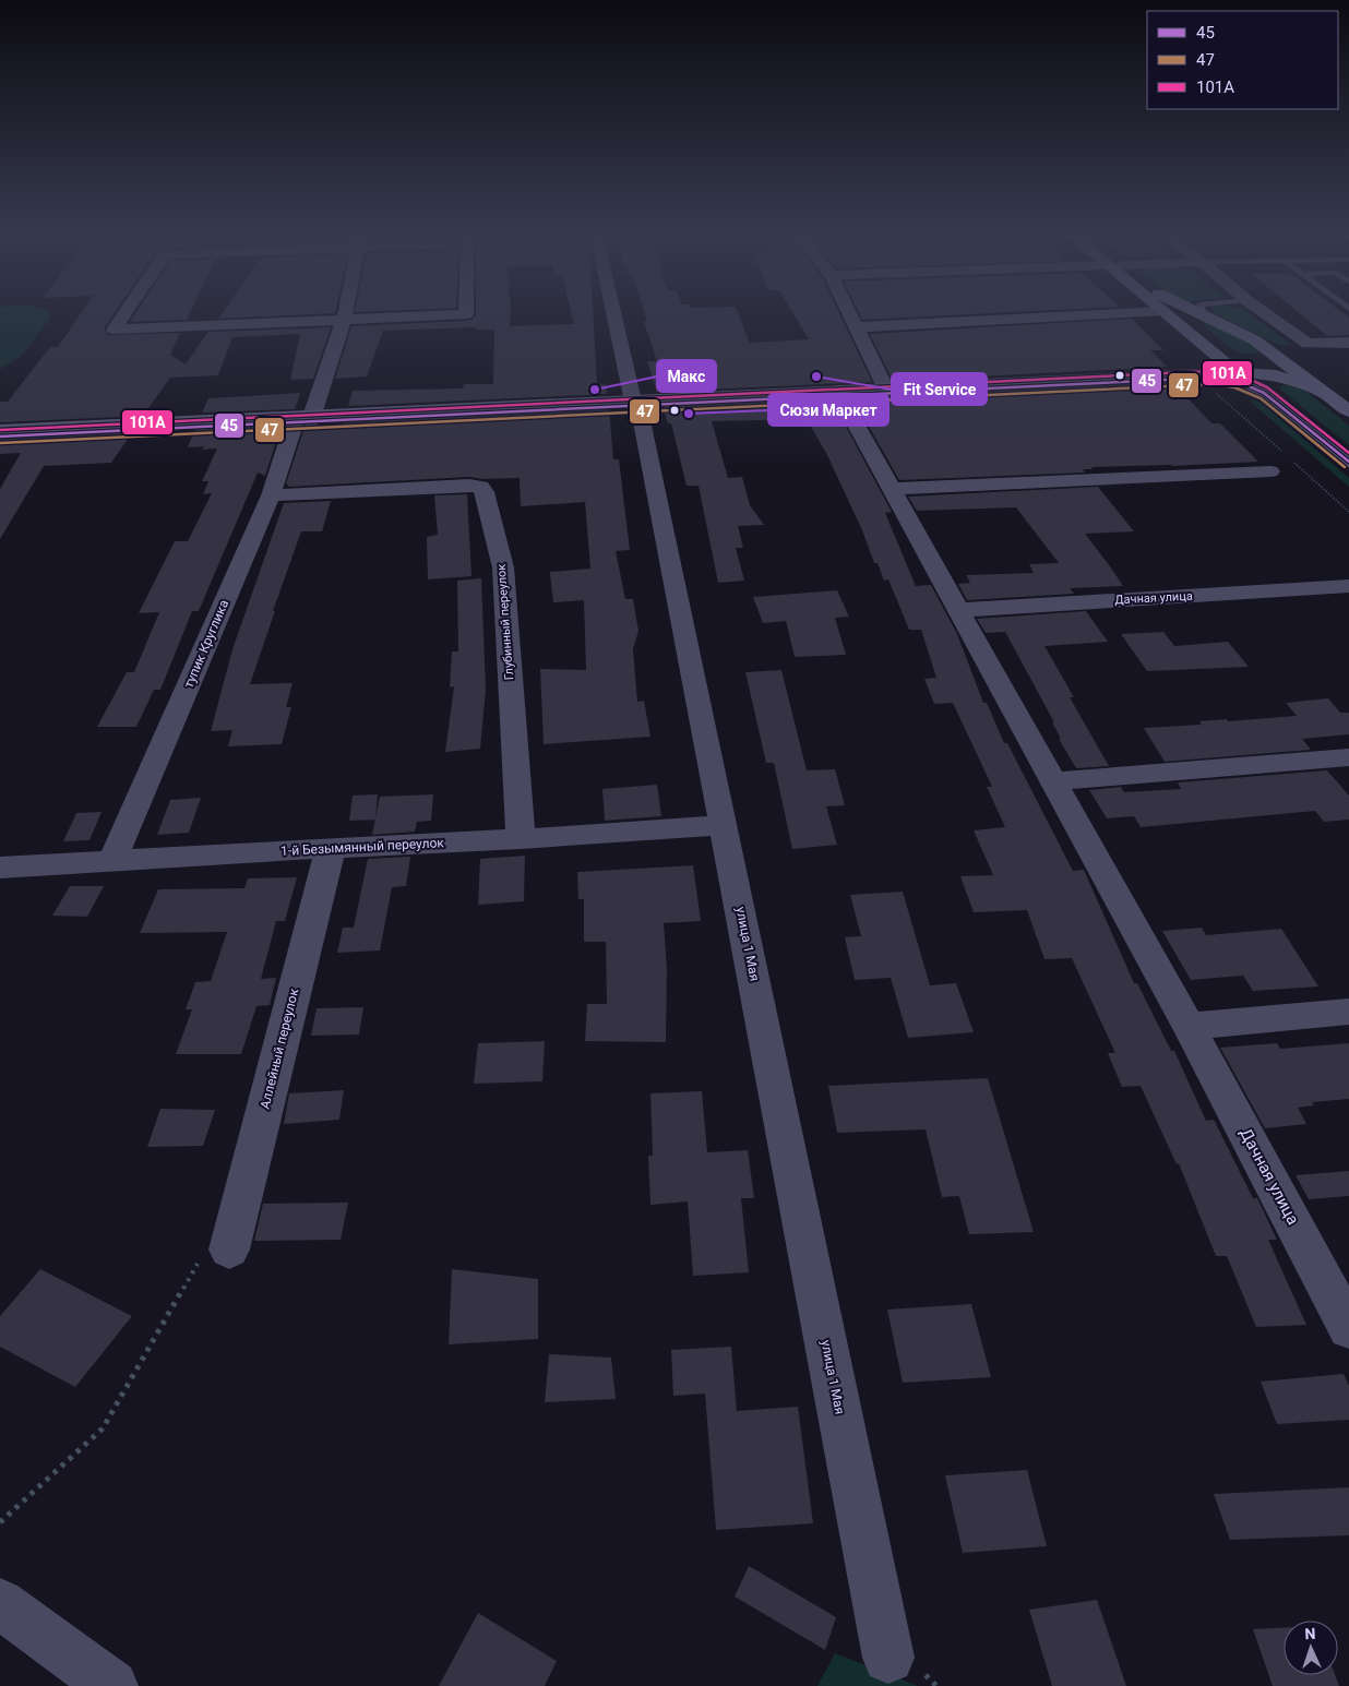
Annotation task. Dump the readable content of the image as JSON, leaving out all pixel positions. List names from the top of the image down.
{
  "streets": {
    "street": [
      "Дачная улица",
      "Глубинный переулок",
      "тупик Круглика",
      "1-й Безымянный переулок",
      "улица 1 Мая",
      "Аллейный переулок"
    ]
  },
  "crossings": [
    ["Глубинный переулок", "тупик Круглика"],
    ["Глубинный переулок", "1-й Безымянный переулок"],
    ["тупик Круглика", "1-й Безымянный переулок"],
    ["1-й Безымянный переулок", "улица 1 Мая"],
    ["1-й Безымянный переулок", "Аллейный переулок"]
  ],
  "places": ["Fit Service", "Макс", "Сюзи Маркет"],
  "lines": ["transit line 101А", "transit line 45", "transit line 47"],
  "legend": ["45", "47", "101А"],
  "north": "top"
}
